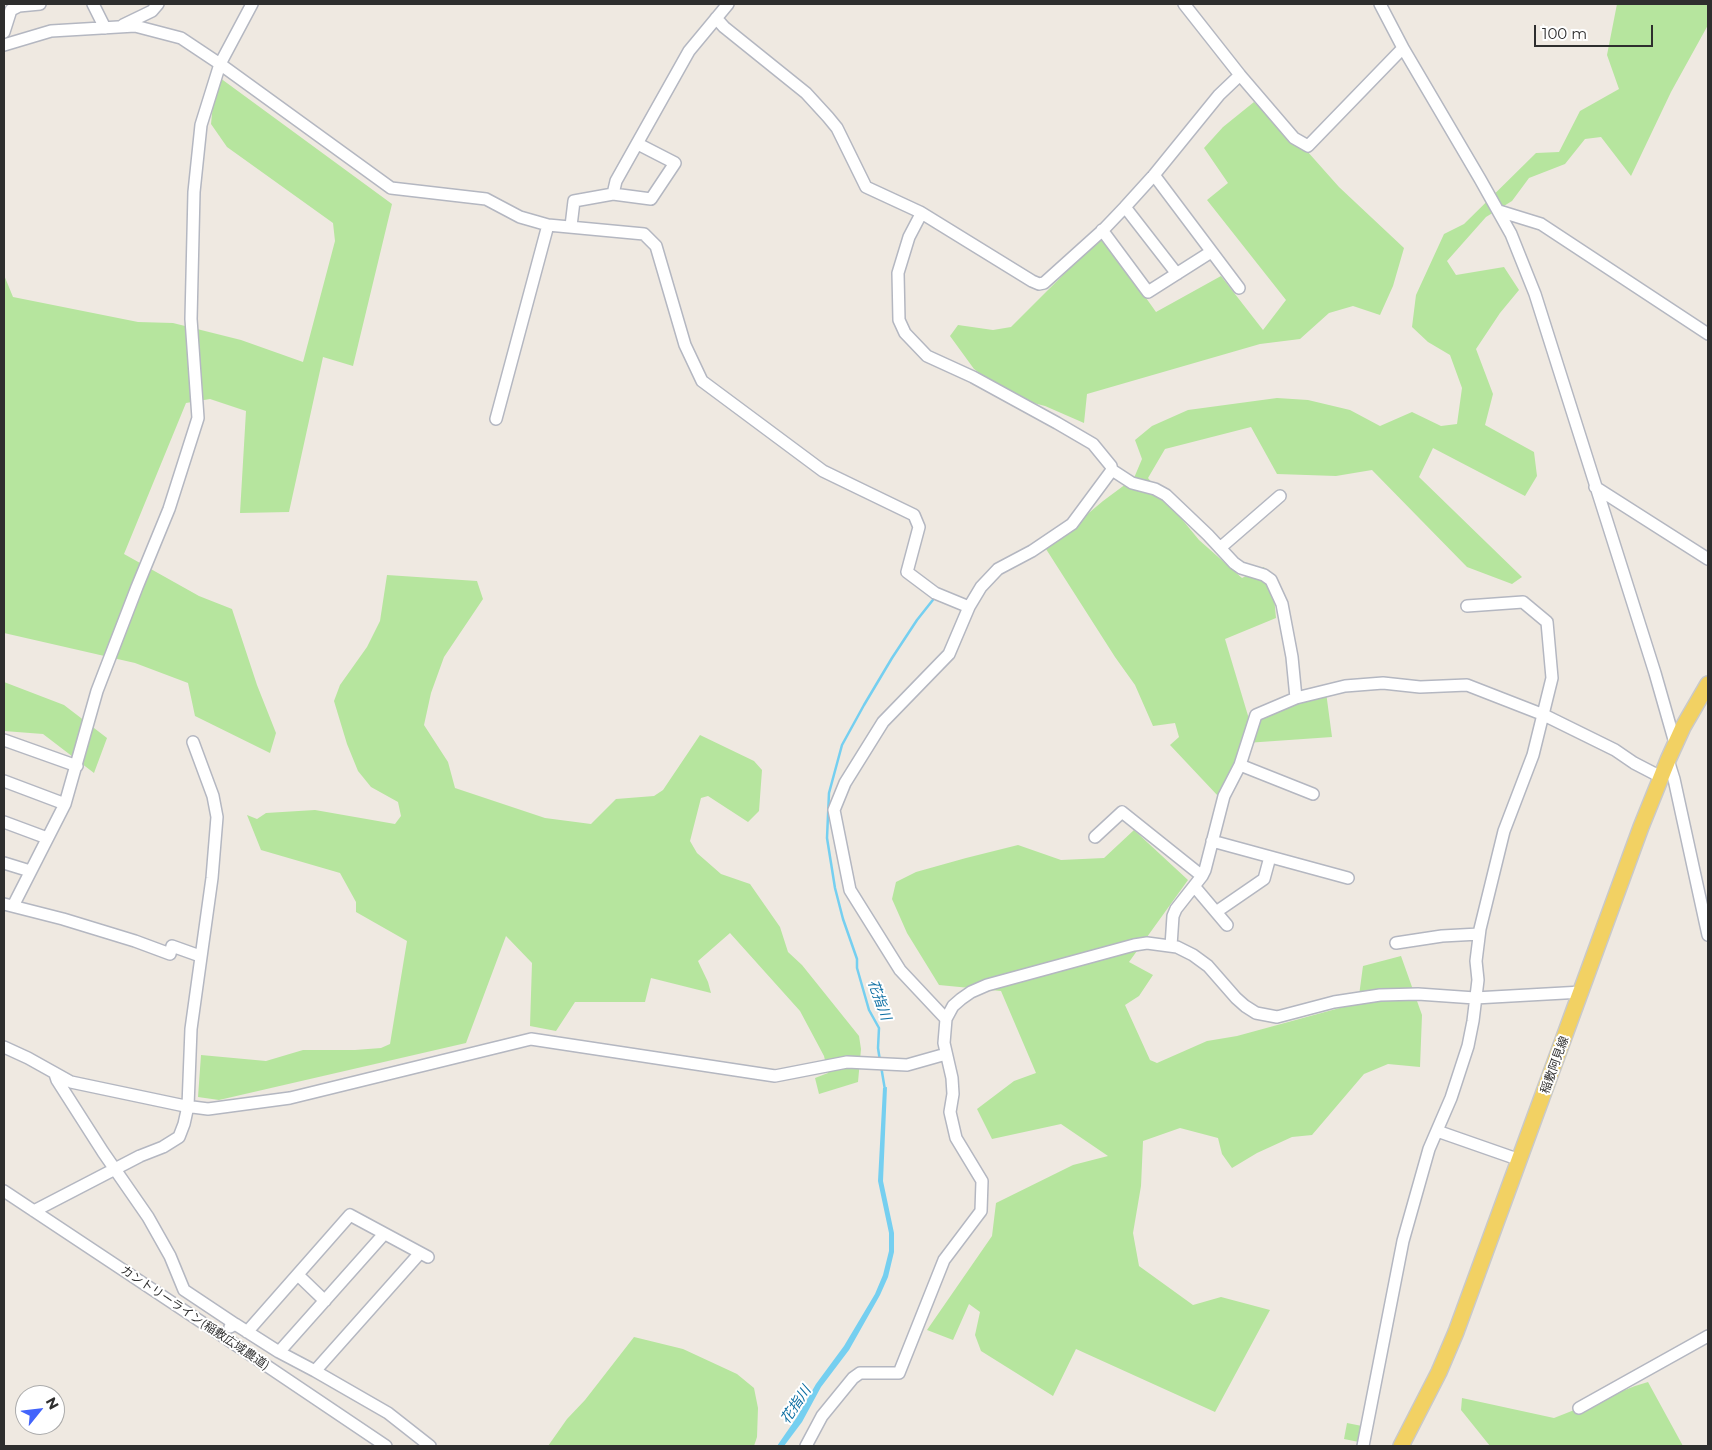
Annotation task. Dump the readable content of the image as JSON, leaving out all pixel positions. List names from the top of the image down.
{
  "streets": {
    "main road": ["稲敷阿見線"],
    "street": ["カントリーライン(稲敷広域農道)"]
  },
  "water": ["花指川"],
  "scale_bar": "100 m",
  "north": "top right"
}
